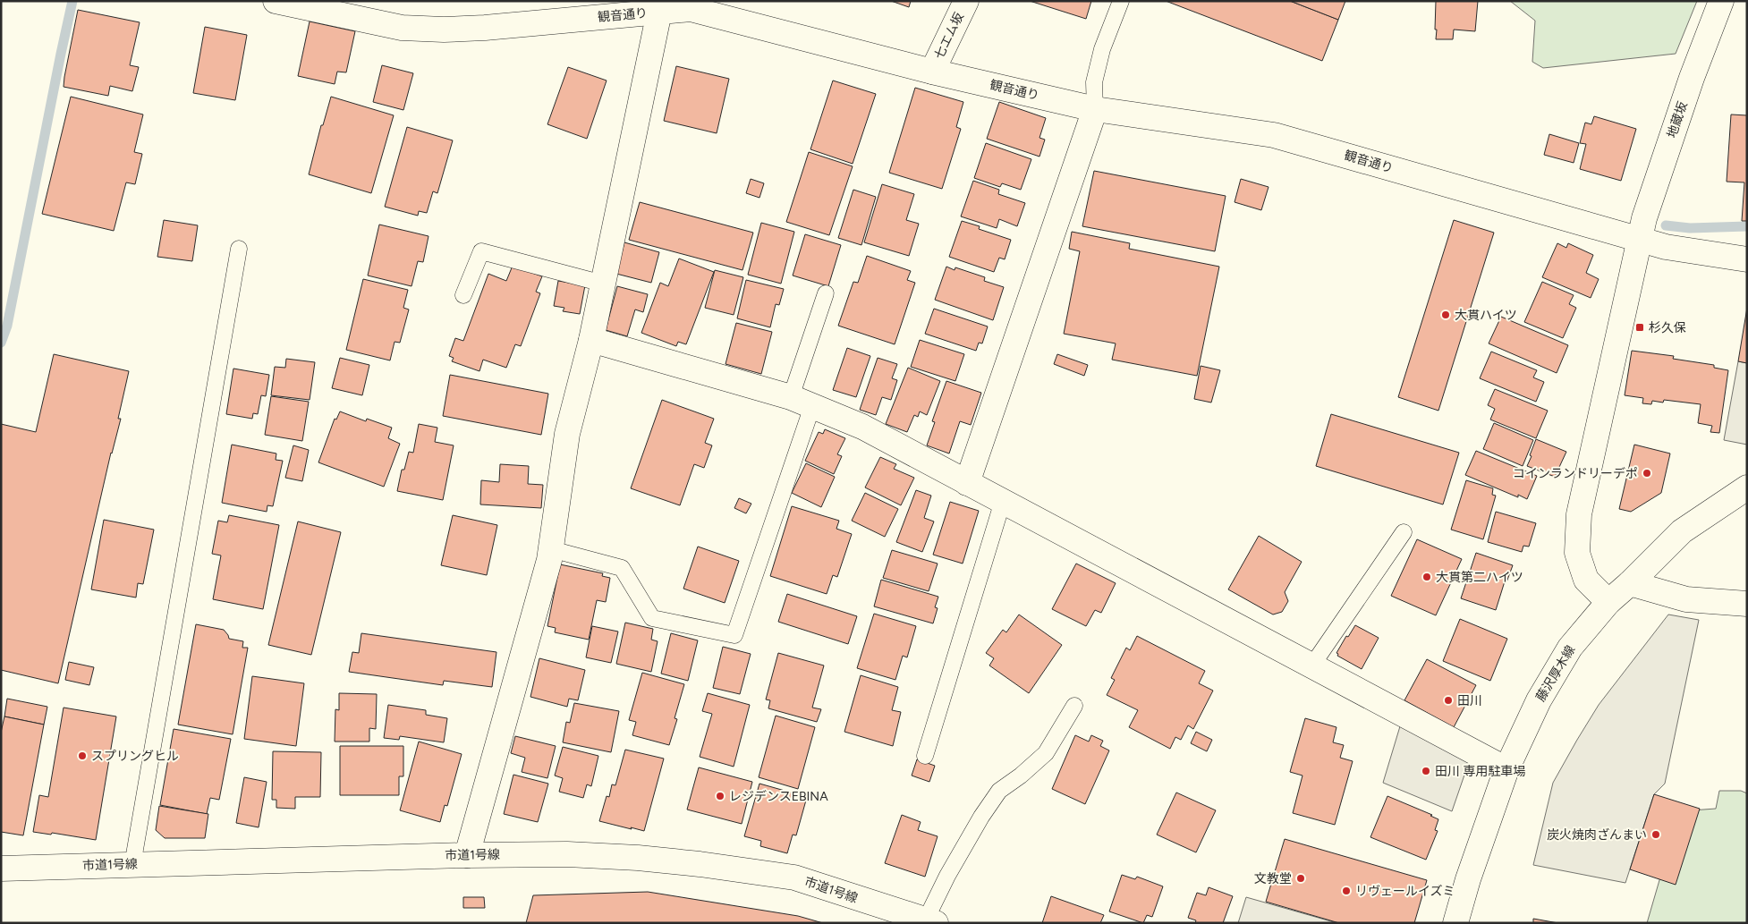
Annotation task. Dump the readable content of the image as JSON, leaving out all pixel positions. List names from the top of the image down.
{
  "streets": {
    "street": [
      "観音通り",
      "七エム坂",
      "地蔵坂",
      "藤沢厚木線",
      "市道1号線"
    ]
  },
  "crossings": [
    ["観音通り", "七エム坂"],
    ["観音通り", "地蔵坂"],
    ["地蔵坂", "藤沢厚木線"]
  ],
  "places": {
    "other": [
      "大貫ハイツ",
      "コインランドリーデポ",
      "大貫第二ハイツ",
      "田川",
      "スプリングヒル",
      "田川 専用駐車場",
      "レジデンスEBINA",
      "炭火焼肉ざんまい",
      "文教堂",
      "リヴェールイズミ"
    ],
    "transit": ["杉久保"]
  }
}
